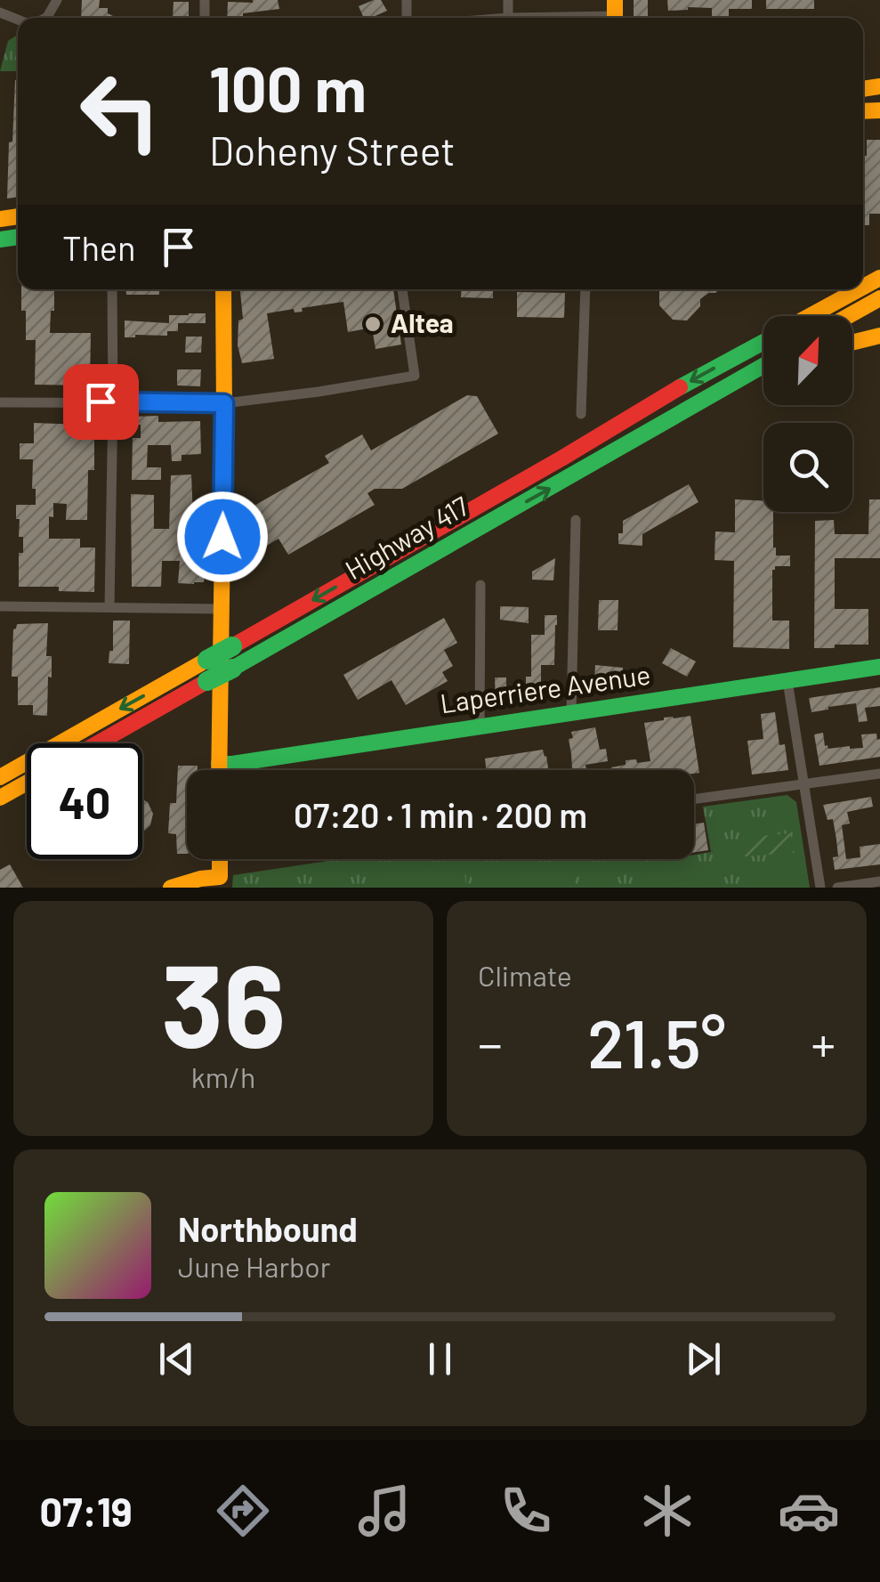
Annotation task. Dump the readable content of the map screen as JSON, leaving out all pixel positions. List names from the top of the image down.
{
  "streets": {
    "main road": ["Highway 417", "Laperriere Avenue"]
  },
  "places": ["Altea"],
  "north": "top right",
  "page": {
    "turn": ["100 m", "Doheny Street"],
    "then": "Then",
    "limit": "40",
    "trip": "07:20 · 1 min · 200 m",
    "tile": [
      ["36", "km/h"],
      "Climate"
    ],
    "heat": ["−", "21.5°", "+"],
    "song": ["Northbound", "June Harbor"],
    "tabs": "07:19"
  }
}
